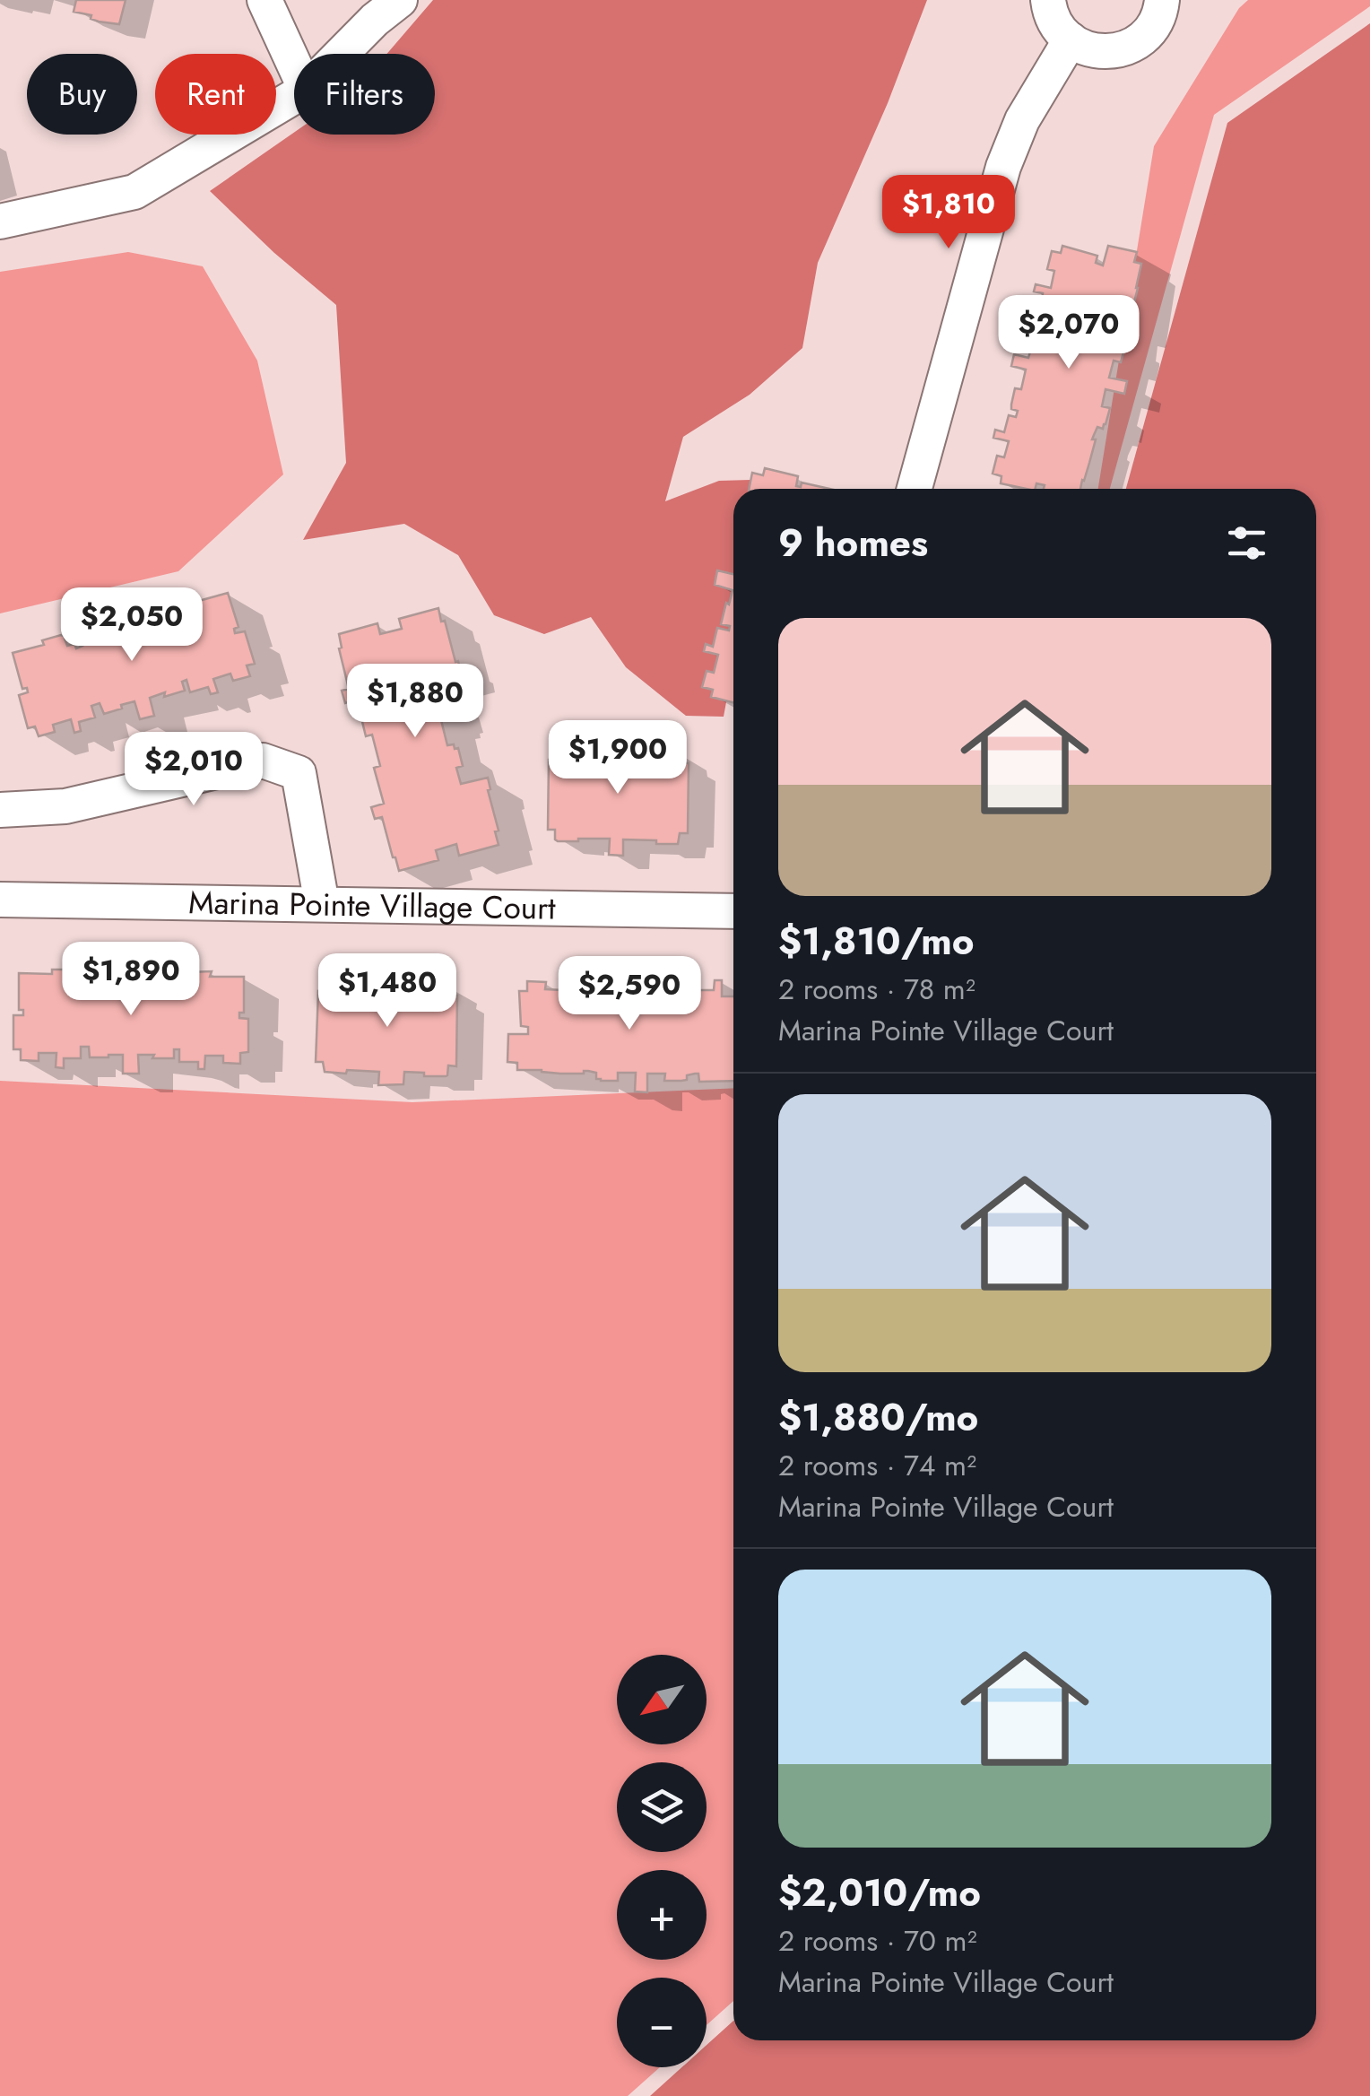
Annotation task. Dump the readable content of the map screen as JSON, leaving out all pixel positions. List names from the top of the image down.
{
  "streets": {
    "street": ["Marina Pointe Village Court"]
  },
  "north": "bottom left",
  "page": {
    "chip": ["Buy", "Rent", "Filters"],
    "price": [
      "$1,810",
      "$2,070",
      "$2,050",
      "$1,880",
      "$1,900",
      "$2,010",
      "$1,890",
      "$1,480",
      "$2,590"
    ],
    "heading": "9 homes",
    "list": [
      {
        "name": "$1,810/mo",
        "note": "2 rooms · 78 m² · Marina Pointe Village Court"
      },
      {
        "name": "$1,880/mo",
        "note": "2 rooms · 74 m² · Marina Pointe Village Court"
      },
      {
        "name": "$2,010/mo",
        "note": "2 rooms · 70 m² · Marina Pointe Village Court"
      }
    ],
    "map_buttons": ["+", "−"]
  }
}
